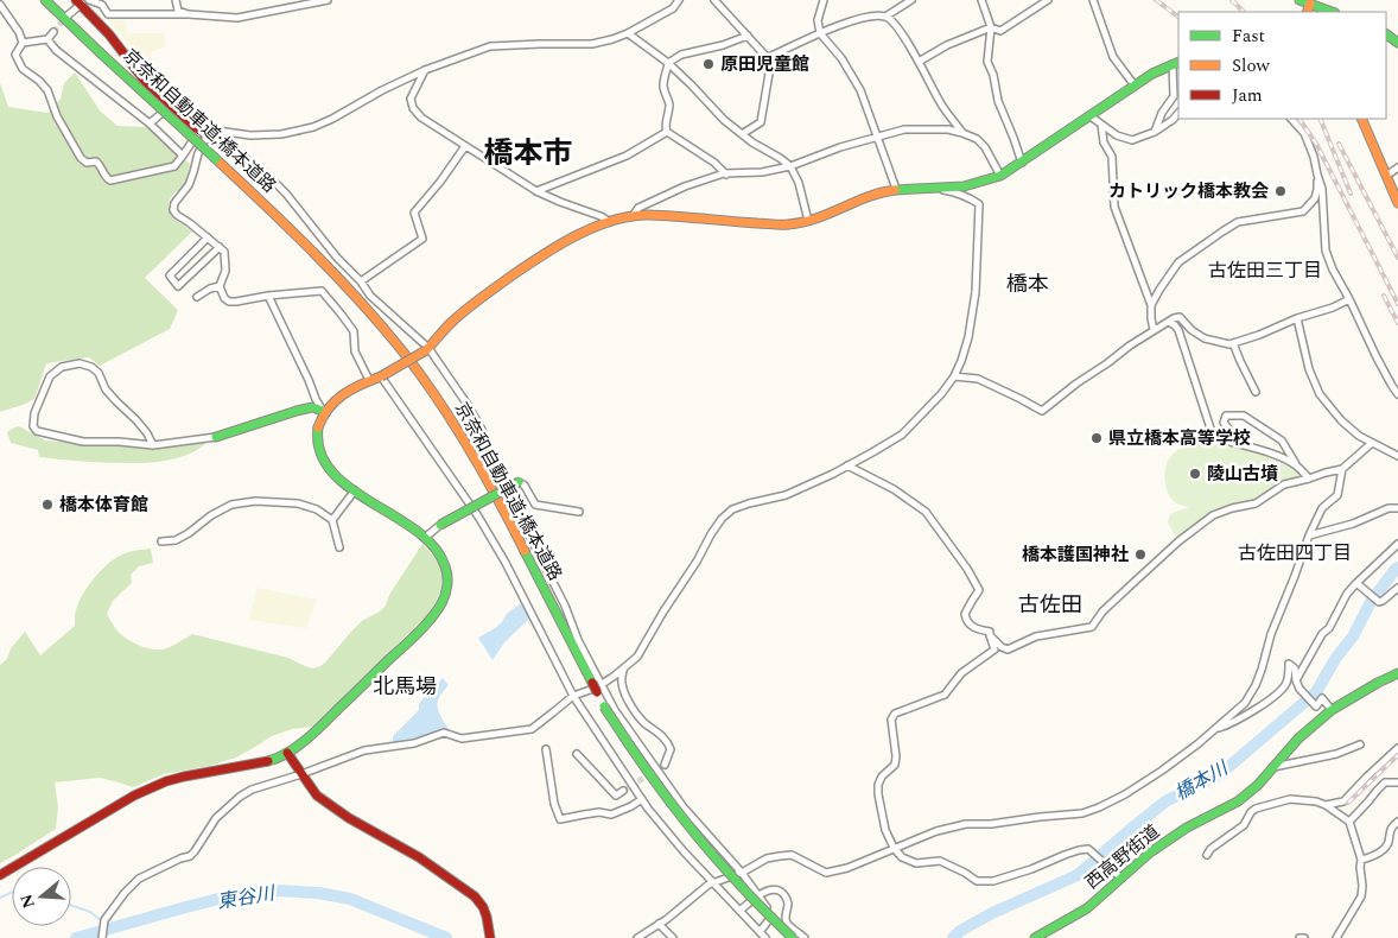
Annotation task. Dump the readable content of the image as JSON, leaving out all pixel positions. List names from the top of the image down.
{
  "streets": {
    "main road": ["京奈和自動車道;橋本道路", "西高野街道"]
  },
  "districts": [
    "橋本市",
    "古佐田三丁目",
    "橋本",
    "古佐田四丁目",
    "古佐田",
    "北馬場"
  ],
  "water": ["橋本川", "東谷川"],
  "places": [
    "原田児童館",
    "カトリック橋本教会",
    "県立橋本高等学校",
    "陵山古墳",
    "橋本体育館",
    "橋本護国神社"
  ],
  "legend": ["Fast", "Slow", "Jam"],
  "north": "left"
}
